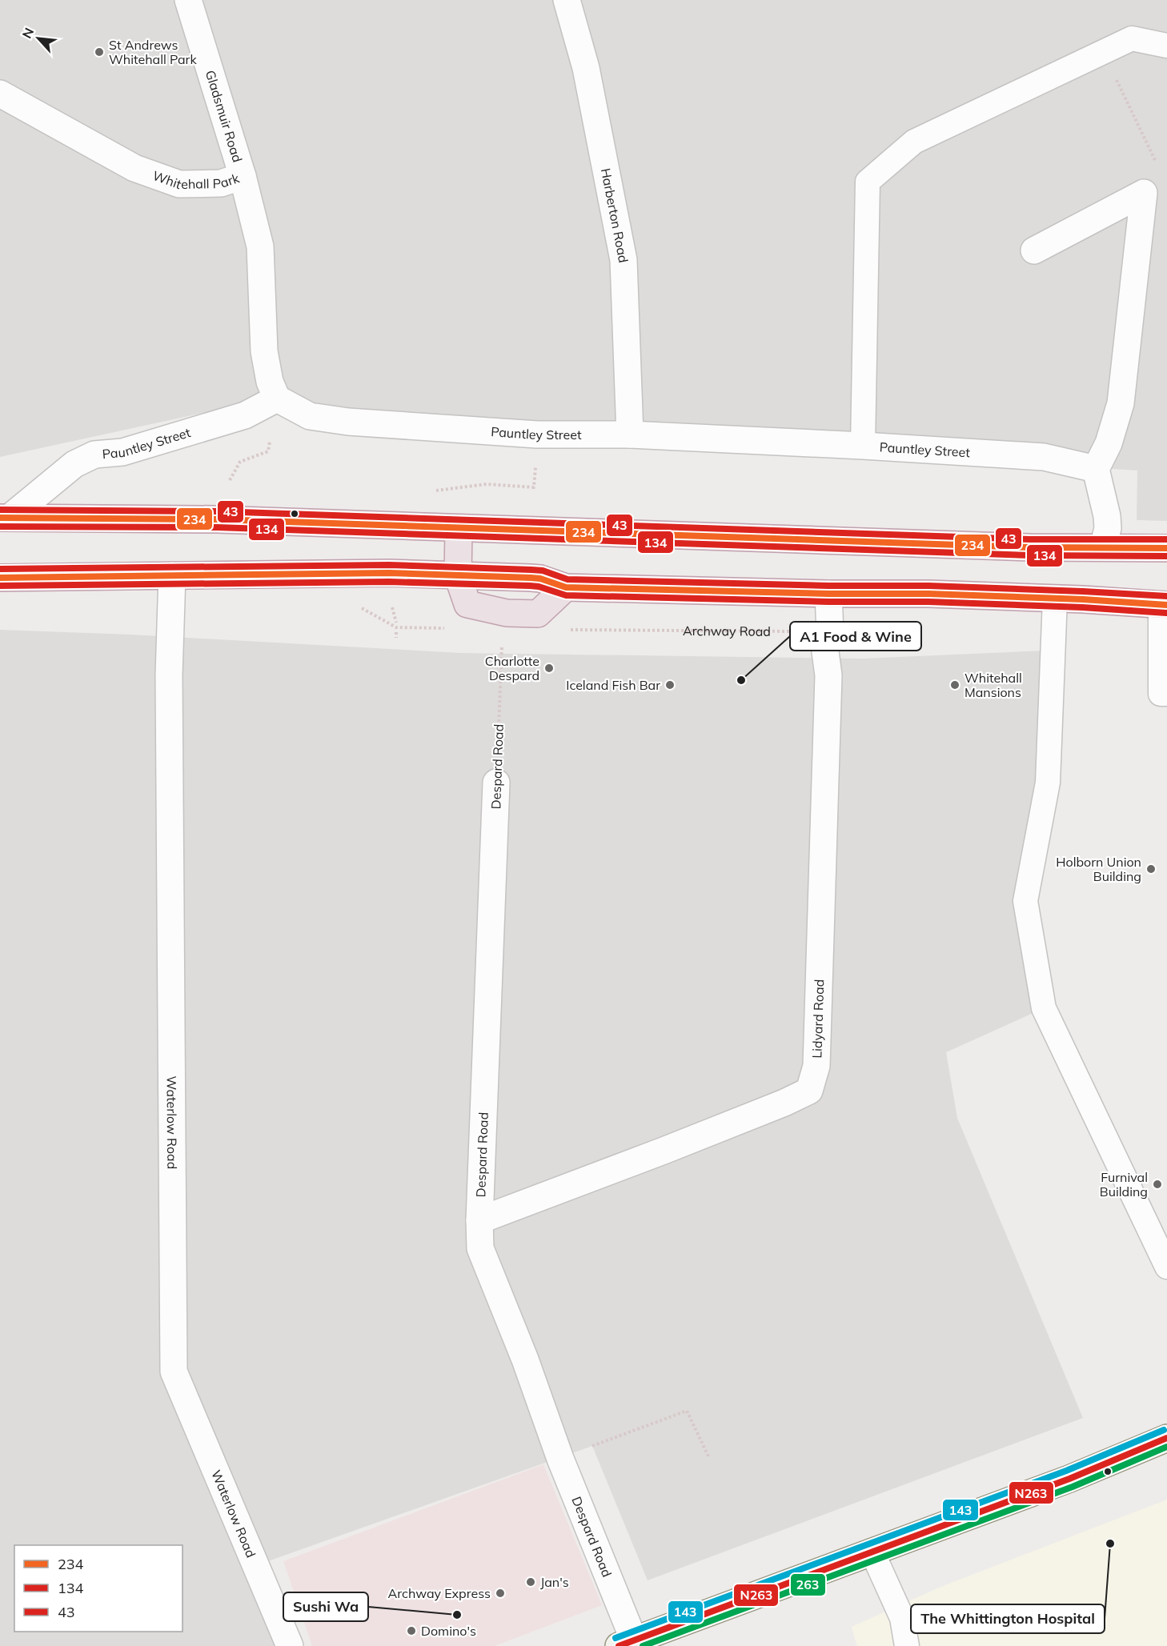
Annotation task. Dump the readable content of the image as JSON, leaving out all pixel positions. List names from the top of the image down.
{
  "streets": {
    "street": [
      "Gladsmuir Road",
      "Whitehall Park",
      "Harberton Road",
      "Pauntley Street",
      "Despard Road",
      "Lidyard Road",
      "Waterlow Road"
    ],
    "path": ["Archway Road"]
  },
  "crossings": [
    ["Gladsmuir Road", "Whitehall Park"],
    ["Whitehall Park", "Pauntley Street"],
    ["Harberton Road", "Pauntley Street"],
    ["Archway Road", "Lidyard Road"],
    ["Despard Road", "Lidyard Road"]
  ],
  "places": [
    "St Andrews Whitehall Park",
    "Charlotte Despard",
    "A1 Food & Wine",
    "Iceland Fish Bar",
    "Whitehall Mansions",
    "Holborn Union Building",
    "Furnival Building",
    "The Whittington Hospital",
    "Jan's",
    "Archway Express",
    "Sushi Wa",
    "Domino's"
  ],
  "lines": [
    "transit line 43",
    "transit line 234",
    "transit line 134",
    "transit line 143",
    "transit line N263",
    "transit line 263"
  ],
  "legend": ["234", "134", "43"],
  "north": "top left"
}
